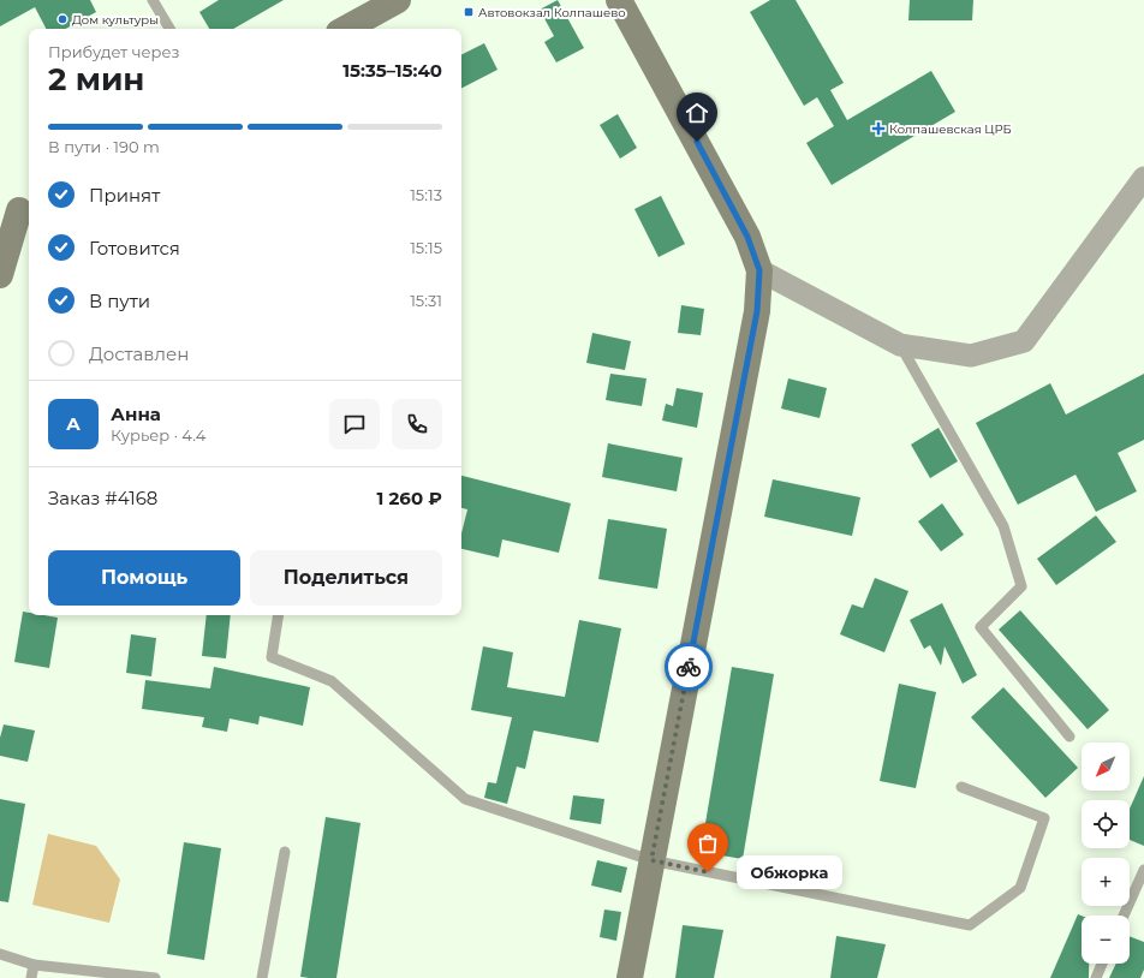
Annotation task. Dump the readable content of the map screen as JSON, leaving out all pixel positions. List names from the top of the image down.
{
  "places": {
    "transit": ["Автовокзал Колпашево"],
    "other": ["Дом культуры", "Обжорка"],
    "health": ["Колпашевская ЦРБ"]
  },
  "north": "bottom left",
  "page": {
    "heading": ["2 мин", "Прибудет через", "15:35–15:40"],
    "panel": [
      "Анна",
      "Курьер · 4.4",
      "Заказ #4168",
      "1 260 ₽"
    ],
    "bar": "В пути · 190 m",
    "list": [
      ["Принят", "15:13"],
      ["Готовится", "15:15"],
      ["В пути", "15:31"],
      "Доставлен"
    ],
    "round": "А",
    "buttons": ["Помощь", "Поделиться"],
    "map_buttons": ["+", "−"],
    "bubble": "Обжорка"
  }
}
